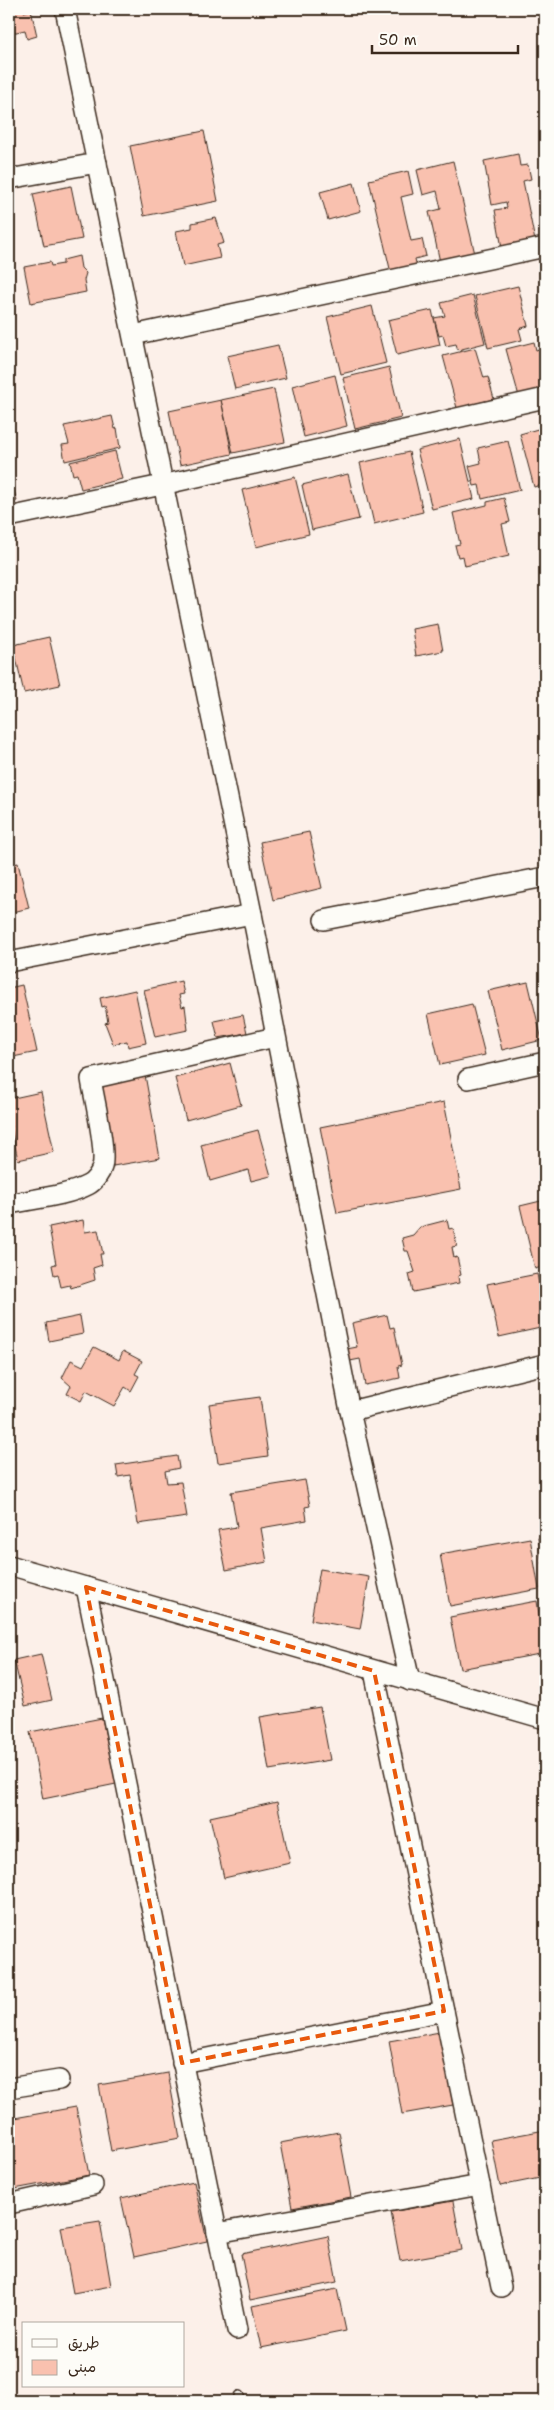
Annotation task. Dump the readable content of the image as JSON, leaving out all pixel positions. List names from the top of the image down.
{
  "legend": ["طريق", "مبنى"],
  "scale_bar": "50 m"
}
